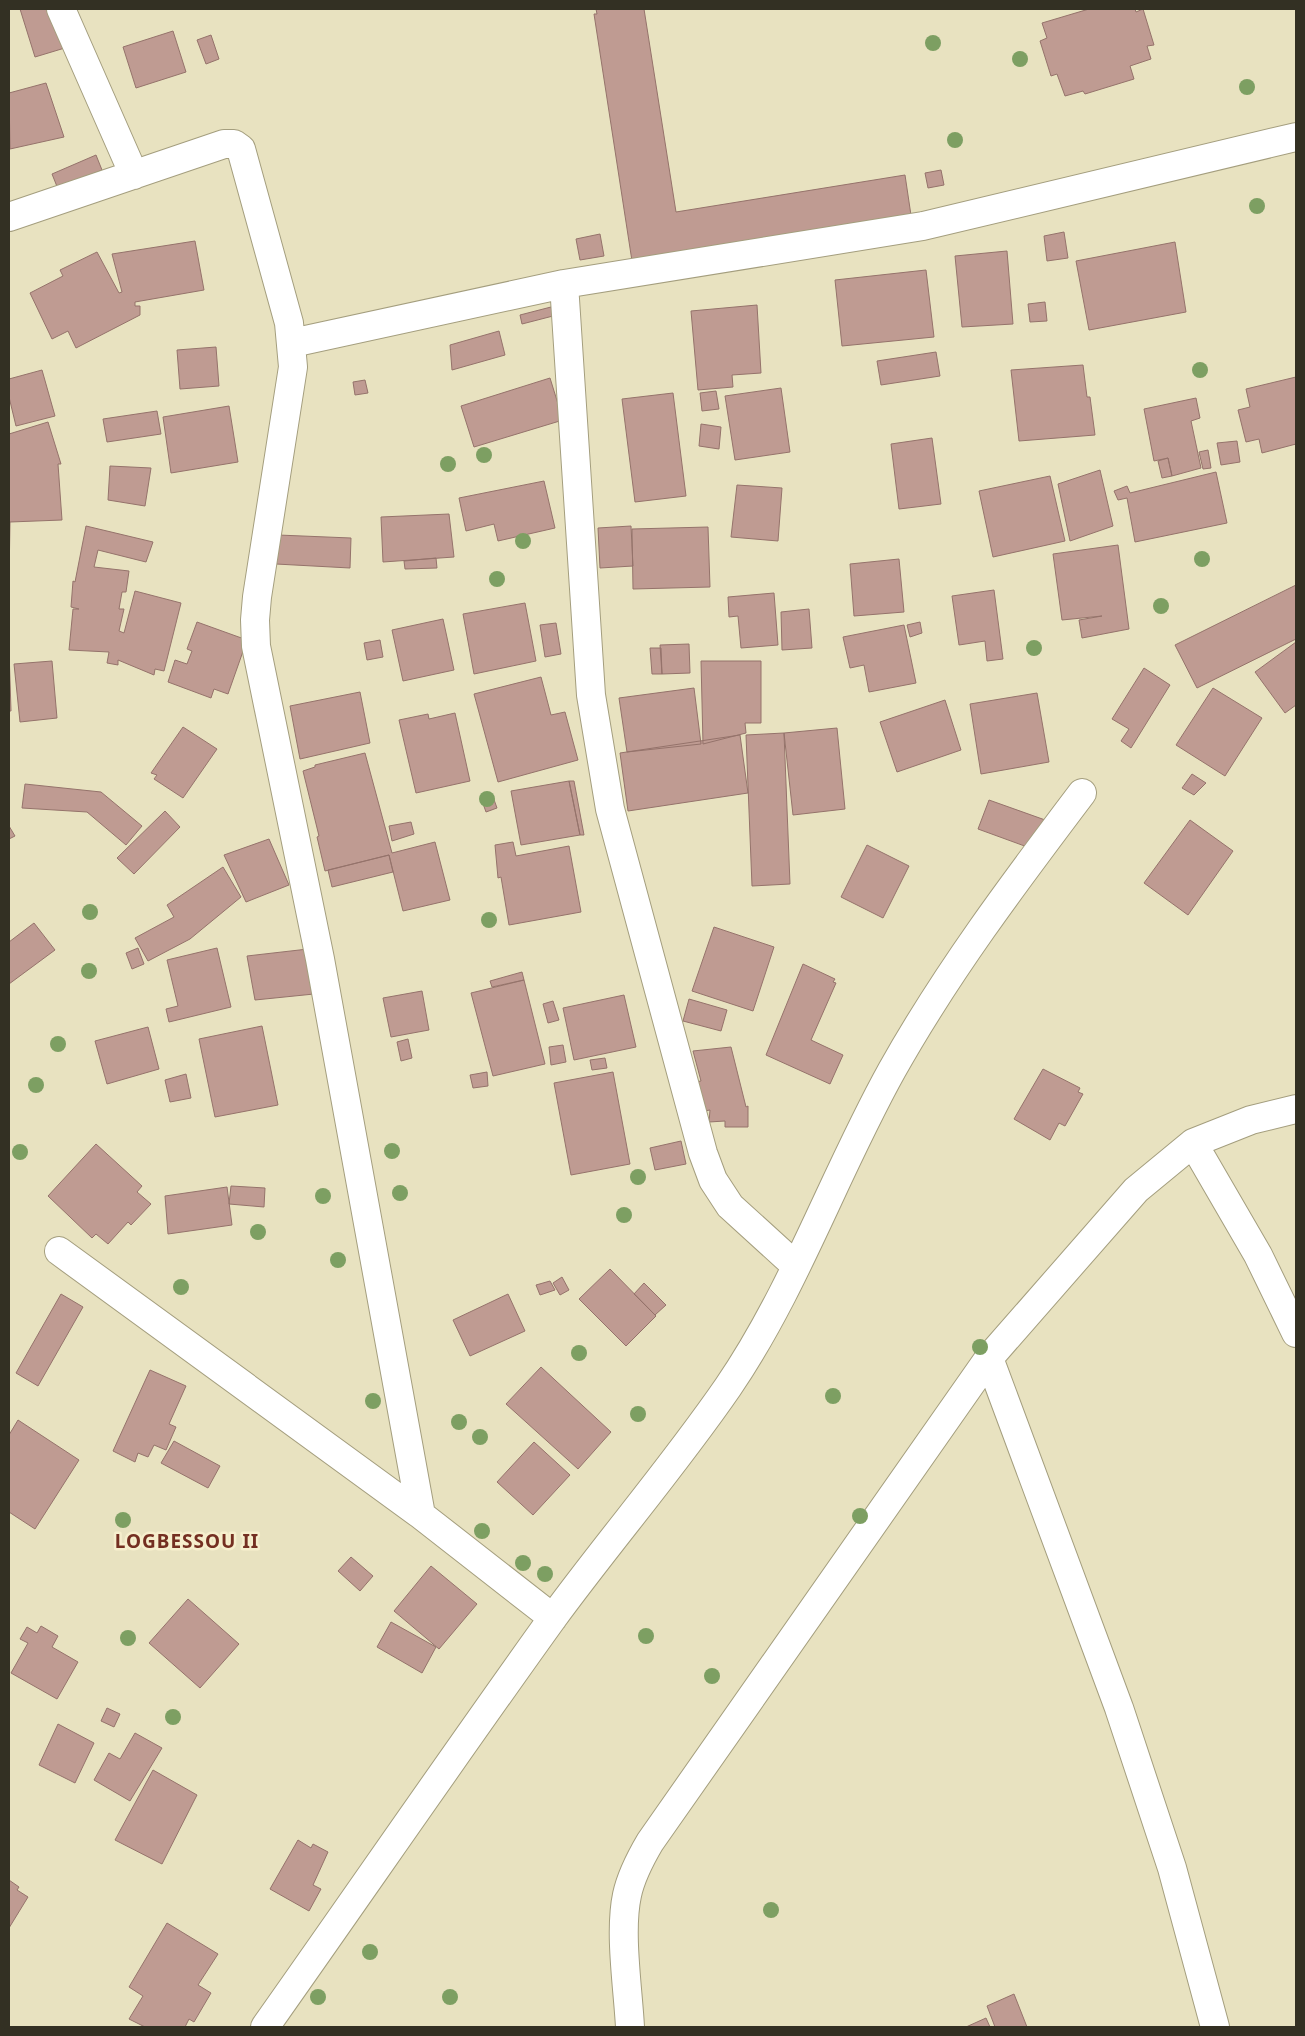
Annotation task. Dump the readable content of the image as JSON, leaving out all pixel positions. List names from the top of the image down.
{
  "districts": ["LOGBESSOU II"]
}
